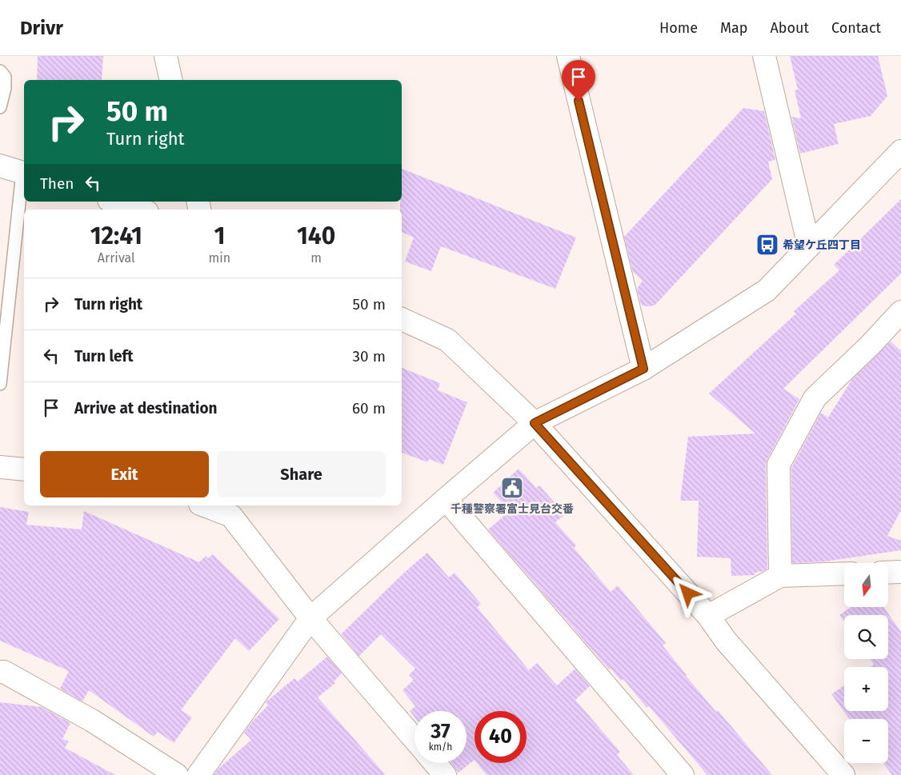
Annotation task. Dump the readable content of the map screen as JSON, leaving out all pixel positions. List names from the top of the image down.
{
  "places": {
    "bus stop": ["希望ケ丘四丁目"],
    "public building": ["千種警察署富士見台交番"]
  },
  "north": "bottom",
  "page": {
    "header": "Drivr",
    "nav": [
      "Home",
      "Map",
      "About",
      "Contact"
    ],
    "turn": ["50 m", "Turn right"],
    "then": "Then",
    "eta": [
      "12:41",
      "Arrival",
      "1",
      "min",
      "140",
      "m"
    ],
    "list": [
      {
        "name": "Turn right",
        "value": "50 m"
      },
      {
        "name": "Turn left",
        "value": "30 m"
      },
      {
        "name": "Arrive at destination",
        "value": "60 m"
      }
    ],
    "buttons": ["Exit", "Share"],
    "map_buttons": ["+", "−"],
    "speed": "37 km/h",
    "limit": "40"
  }
}
